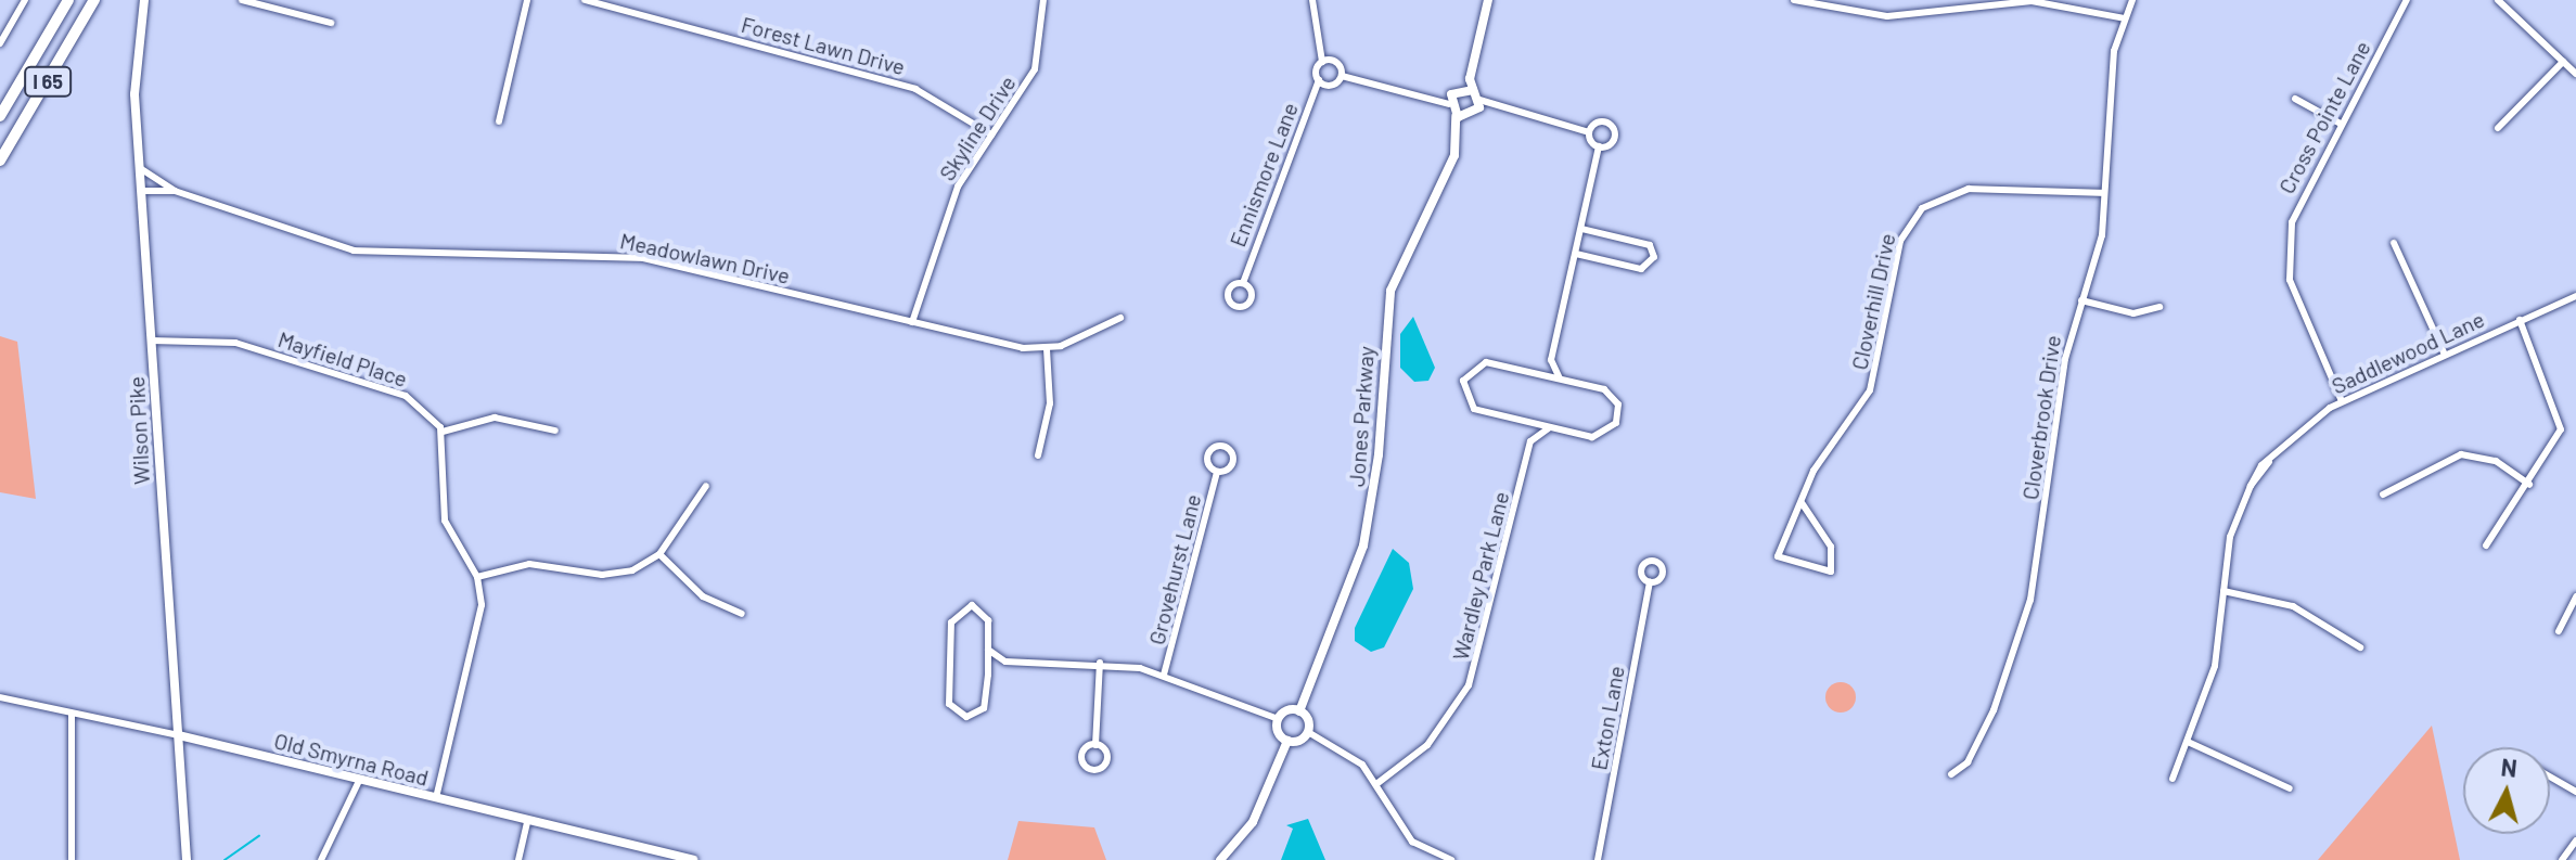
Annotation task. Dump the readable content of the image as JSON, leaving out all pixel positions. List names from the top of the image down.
{
  "streets": {
    "highway": ["I 65"],
    "street": [
      "Forest Lawn Drive",
      "Cross Pointe Lane",
      "Skyline Drive",
      "Ennismore Lane",
      "Meadowlawn Drive",
      "Cloverhill Drive",
      "Saddlewood Lane",
      "Mayfield Place",
      "Jones Parkway",
      "Cloverbrook Drive",
      "Wilson Pike",
      "Grovehurst Lane",
      "Wardley Park Lane",
      "Exton Lane",
      "Old Smyrna Road"
    ]
  },
  "crossings": [
    ["Forest Lawn Drive", "Skyline Drive"],
    ["Cross Pointe Lane", "Saddlewood Lane"],
    ["Skyline Drive", "Meadowlawn Drive"],
    ["Meadowlawn Drive", "Wilson Pike"],
    ["Cloverhill Drive", "Cloverbrook Drive"],
    ["Mayfield Place", "Wilson Pike"],
    ["Wilson Pike", "Old Smyrna Road"]
  ],
  "north": "top"
}
